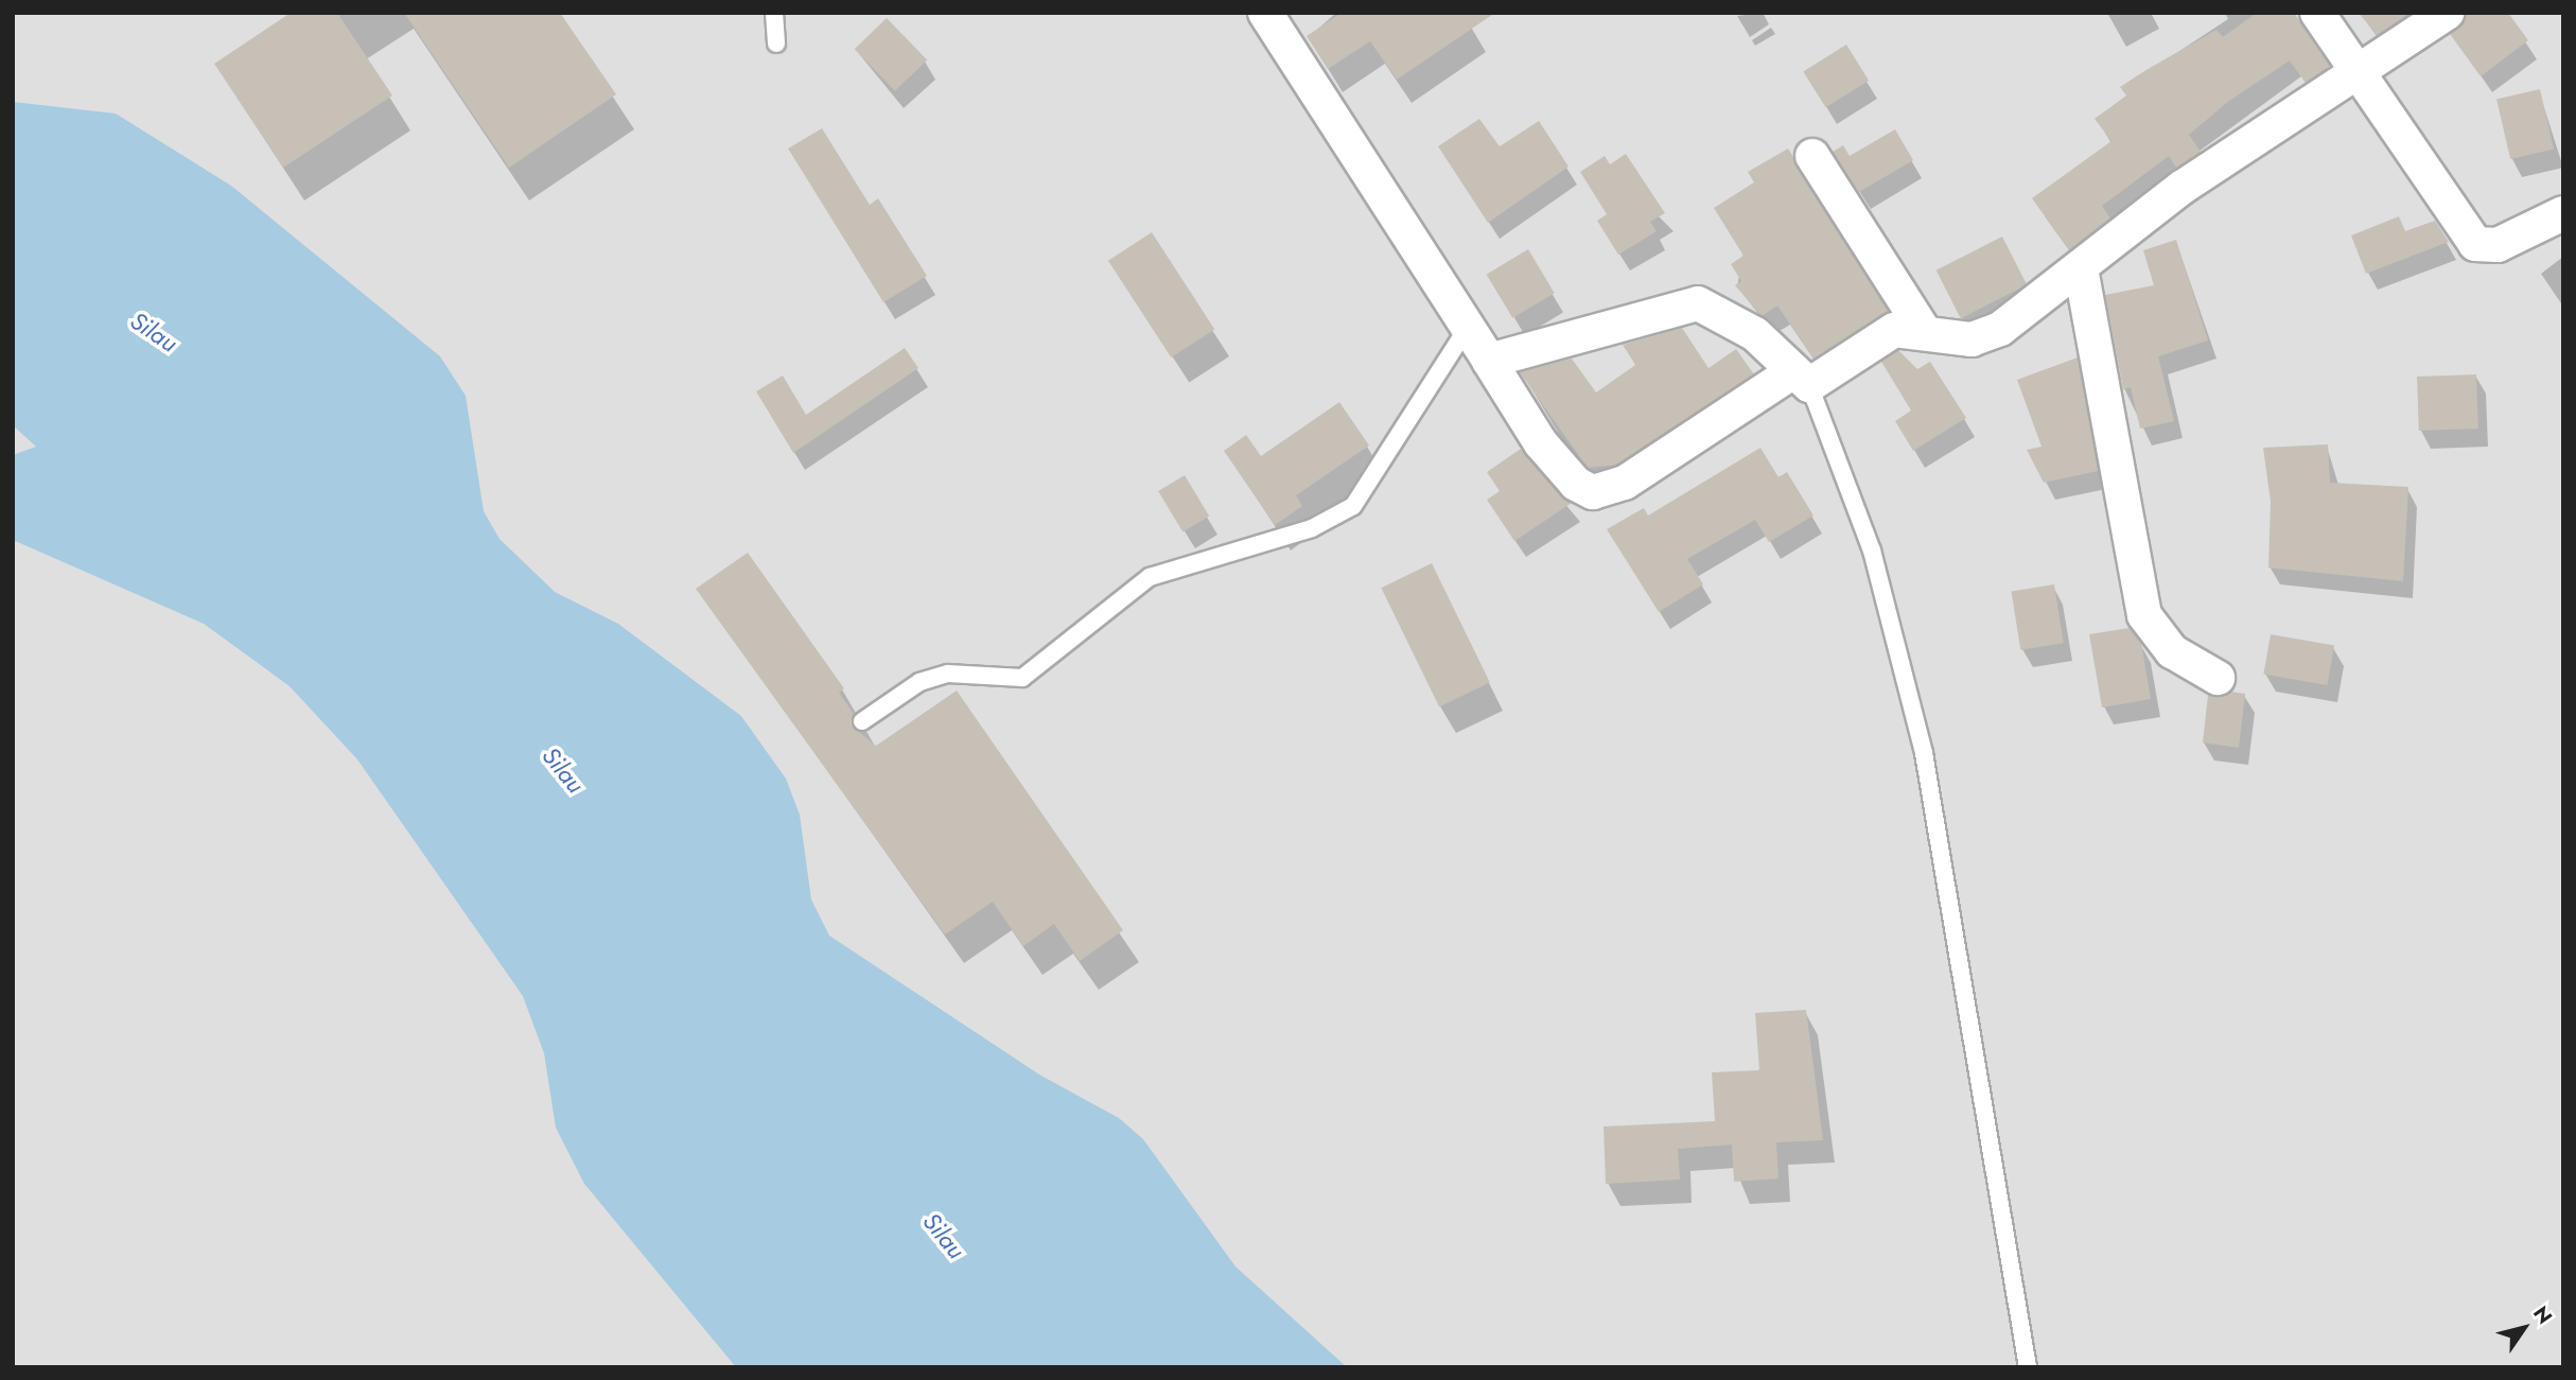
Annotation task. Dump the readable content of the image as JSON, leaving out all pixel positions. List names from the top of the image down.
{
  "water": ["Silau"],
  "north": "top right"
}
